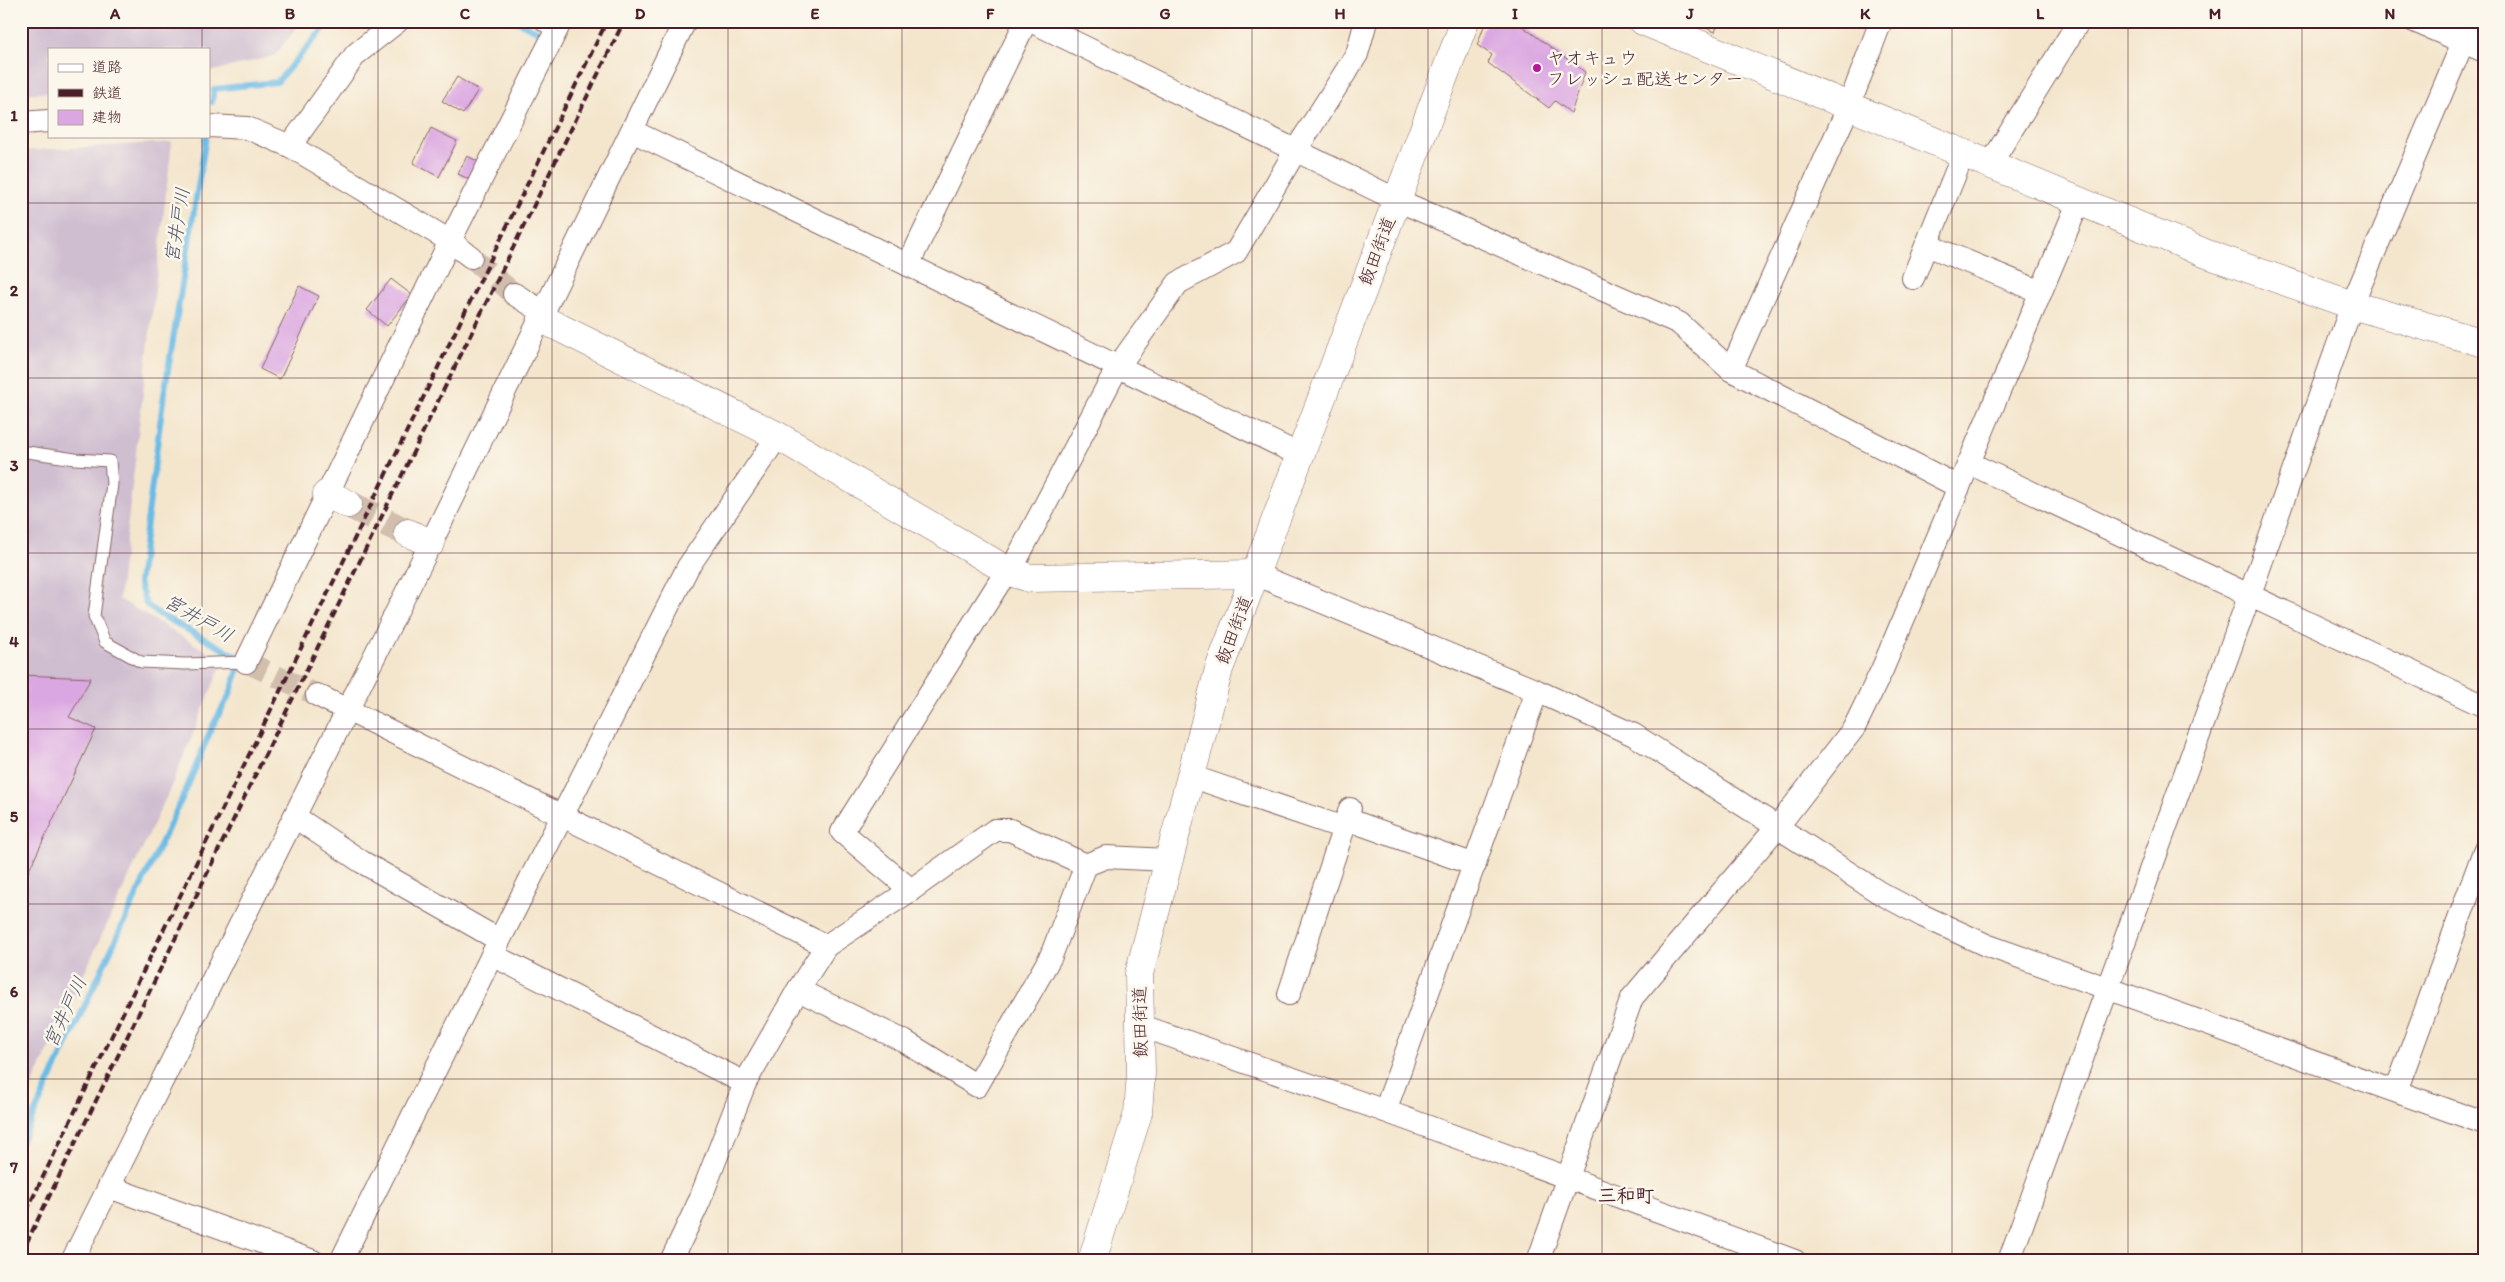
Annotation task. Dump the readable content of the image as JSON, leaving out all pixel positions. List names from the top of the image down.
{
  "streets": {
    "street": ["飯田街道"]
  },
  "districts": ["三和町"],
  "water": ["宮井戸川"],
  "places": ["ヤオキュウ フレッシュ配送センター"],
  "legend": ["道路", "鉄道", "建物"],
  "grid": {
    "columns": [
      "A",
      "B",
      "C",
      "D",
      "E",
      "F",
      "G",
      "H",
      "I",
      "J",
      "K",
      "L",
      "M",
      "N"
    ],
    "rows": [
      "1",
      "2",
      "3",
      "4",
      "5",
      "6",
      "7"
    ]
  }
}
